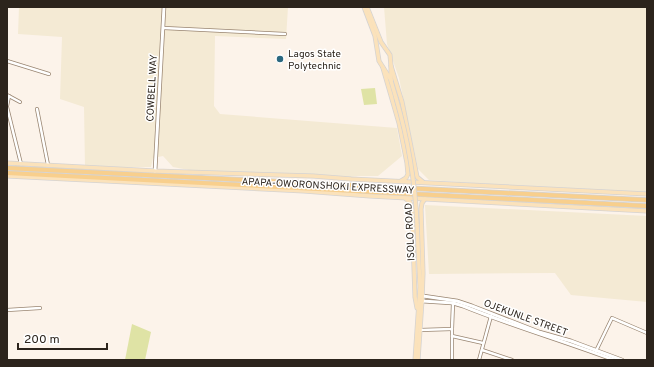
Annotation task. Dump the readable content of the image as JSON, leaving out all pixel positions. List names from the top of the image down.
{
  "streets": {
    "highway": ["APAPA-OWORONSHOKI EXPRESSWAY"],
    "main road": ["ISOLO ROAD"],
    "street": ["COWBELL WAY", "OJEKUNLE STREET"]
  },
  "crossings": [
    ["COWBELL WAY", "APAPA-OWORONSHOKI EXPRESSWAY"]
  ],
  "places": ["Lagos State Polytechnic"],
  "scale_bar": "200 m"
}
